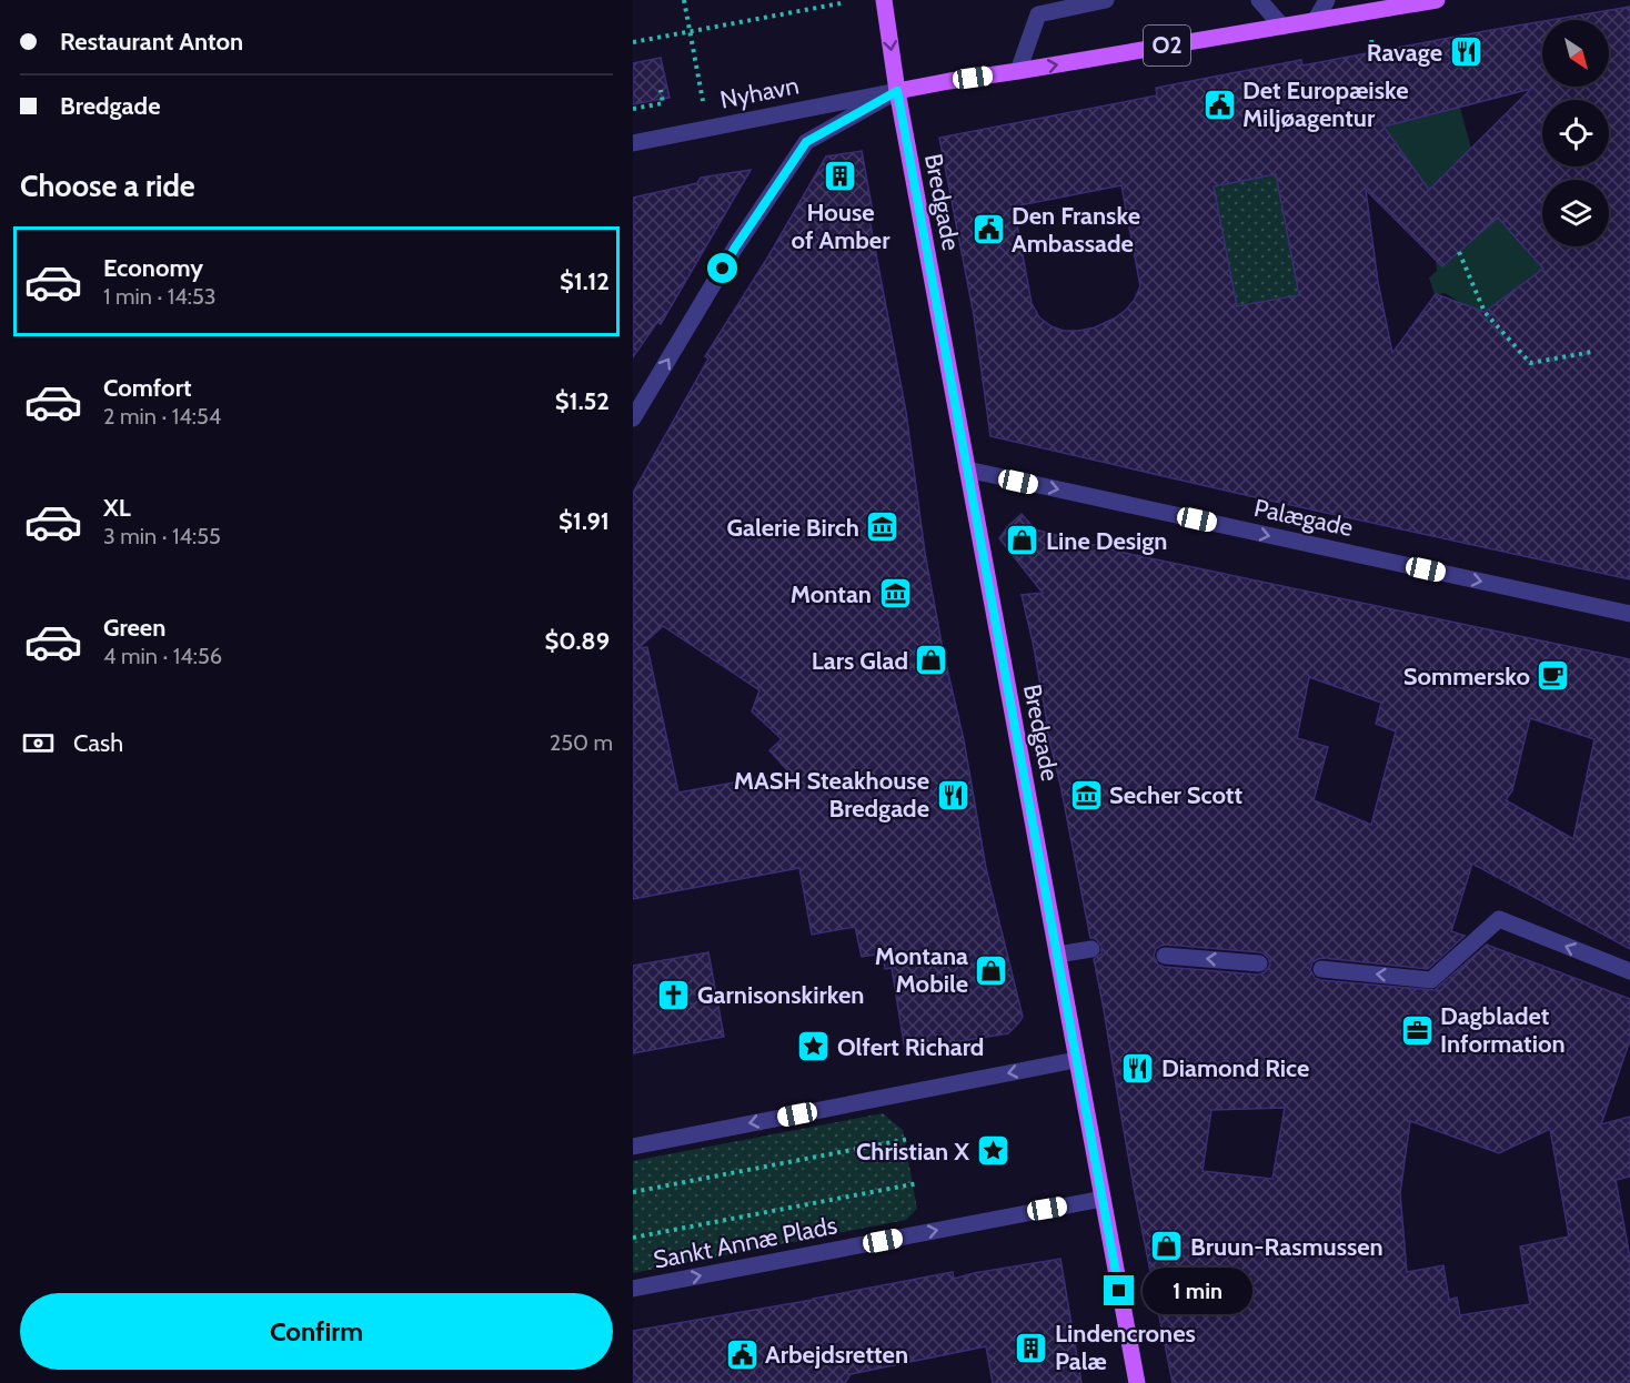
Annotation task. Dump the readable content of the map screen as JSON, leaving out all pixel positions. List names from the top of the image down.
{
  "streets": {
    "main road": ["O2", "Bredgade"],
    "street": ["Nyhavn", "Palægade", "Sankt Annæ Plads"]
  },
  "crossings": [
    ["O2", "Nyhavn"],
    ["O2", "Bredgade"],
    ["Nyhavn", "Bredgade"],
    ["Bredgade", "Palægade"],
    ["Bredgade", "Sankt Annæ Plads"]
  ],
  "one_way": ["Palægade"],
  "places": {
    "restaurant": ["Ravage", "MASH Steakhouse Bredgade", "Diamond Rice"],
    "public building": ["Det Europæiske Miljøagentur", "Den Franske Ambassade", "Arbejdsretten"],
    "building": ["House of Amber", "Lindencrones Palæ"],
    "museum": ["Galerie Birch", "Montan", "Secher Scott"],
    "shop": [
      "Line Design",
      "Lars Glad",
      "Montana Mobile",
      "Bruun-Rasmussen"
    ],
    "cafe": ["Sommersko"],
    "church": ["Garnisonskirken"],
    "office": ["Dagbladet Information"],
    "place": ["Olfert Richard", "Christian X"]
  },
  "north": "bottom right",
  "page": {
    "banner": ["Restaurant Anton", "Bredgade"],
    "heading": "Choose a ride",
    "list": [
      {
        "name": "Economy",
        "note": "1 min · 14:53",
        "value": "$1.12"
      },
      {
        "name": "Comfort",
        "note": "2 min · 14:54",
        "value": "$1.52"
      },
      {
        "name": "XL",
        "note": "3 min · 14:55",
        "value": "$1.91"
      },
      {
        "name": "Green",
        "note": "4 min · 14:56",
        "value": "$0.89"
      }
    ],
    "pay": ["Cash", "250 m"],
    "bubble": "1 min",
    "buttons": "Confirm"
  }
}
